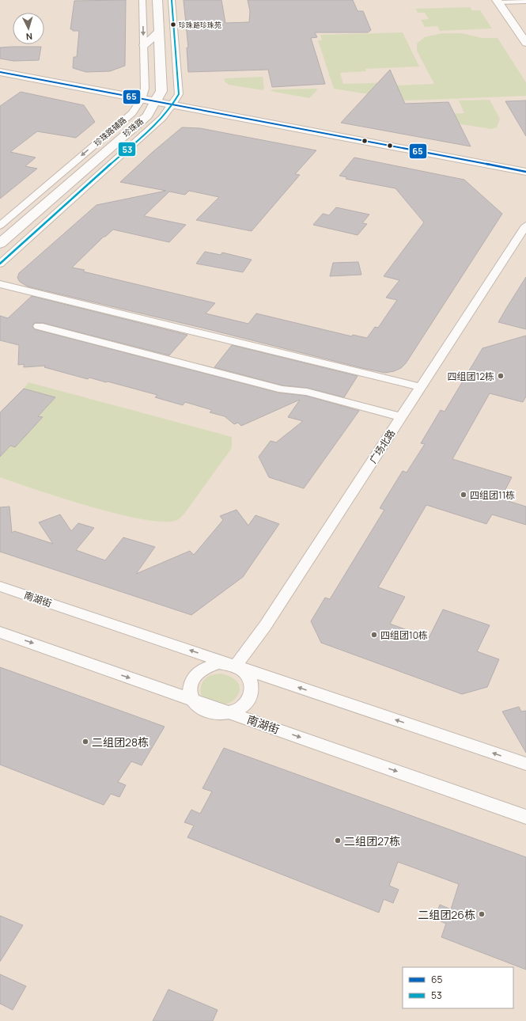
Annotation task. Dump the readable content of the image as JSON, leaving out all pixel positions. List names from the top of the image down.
{
  "streets": {
    "street": [
      "珍珠路",
      "珍珠路辅路",
      "广场北路",
      "南湖街"
    ]
  },
  "crossings": [
    ["广场北路", "南湖街"]
  ],
  "places": [
    "珍珠路珍珠苑",
    "四组团12栋",
    "四组团11栋",
    "四组团10栋",
    "二组团28栋",
    "二组团27栋",
    "二组团26栋"
  ],
  "lines": ["transit line 53", "transit line 65"],
  "legend": ["65", "53"],
  "north": "bottom"
}
